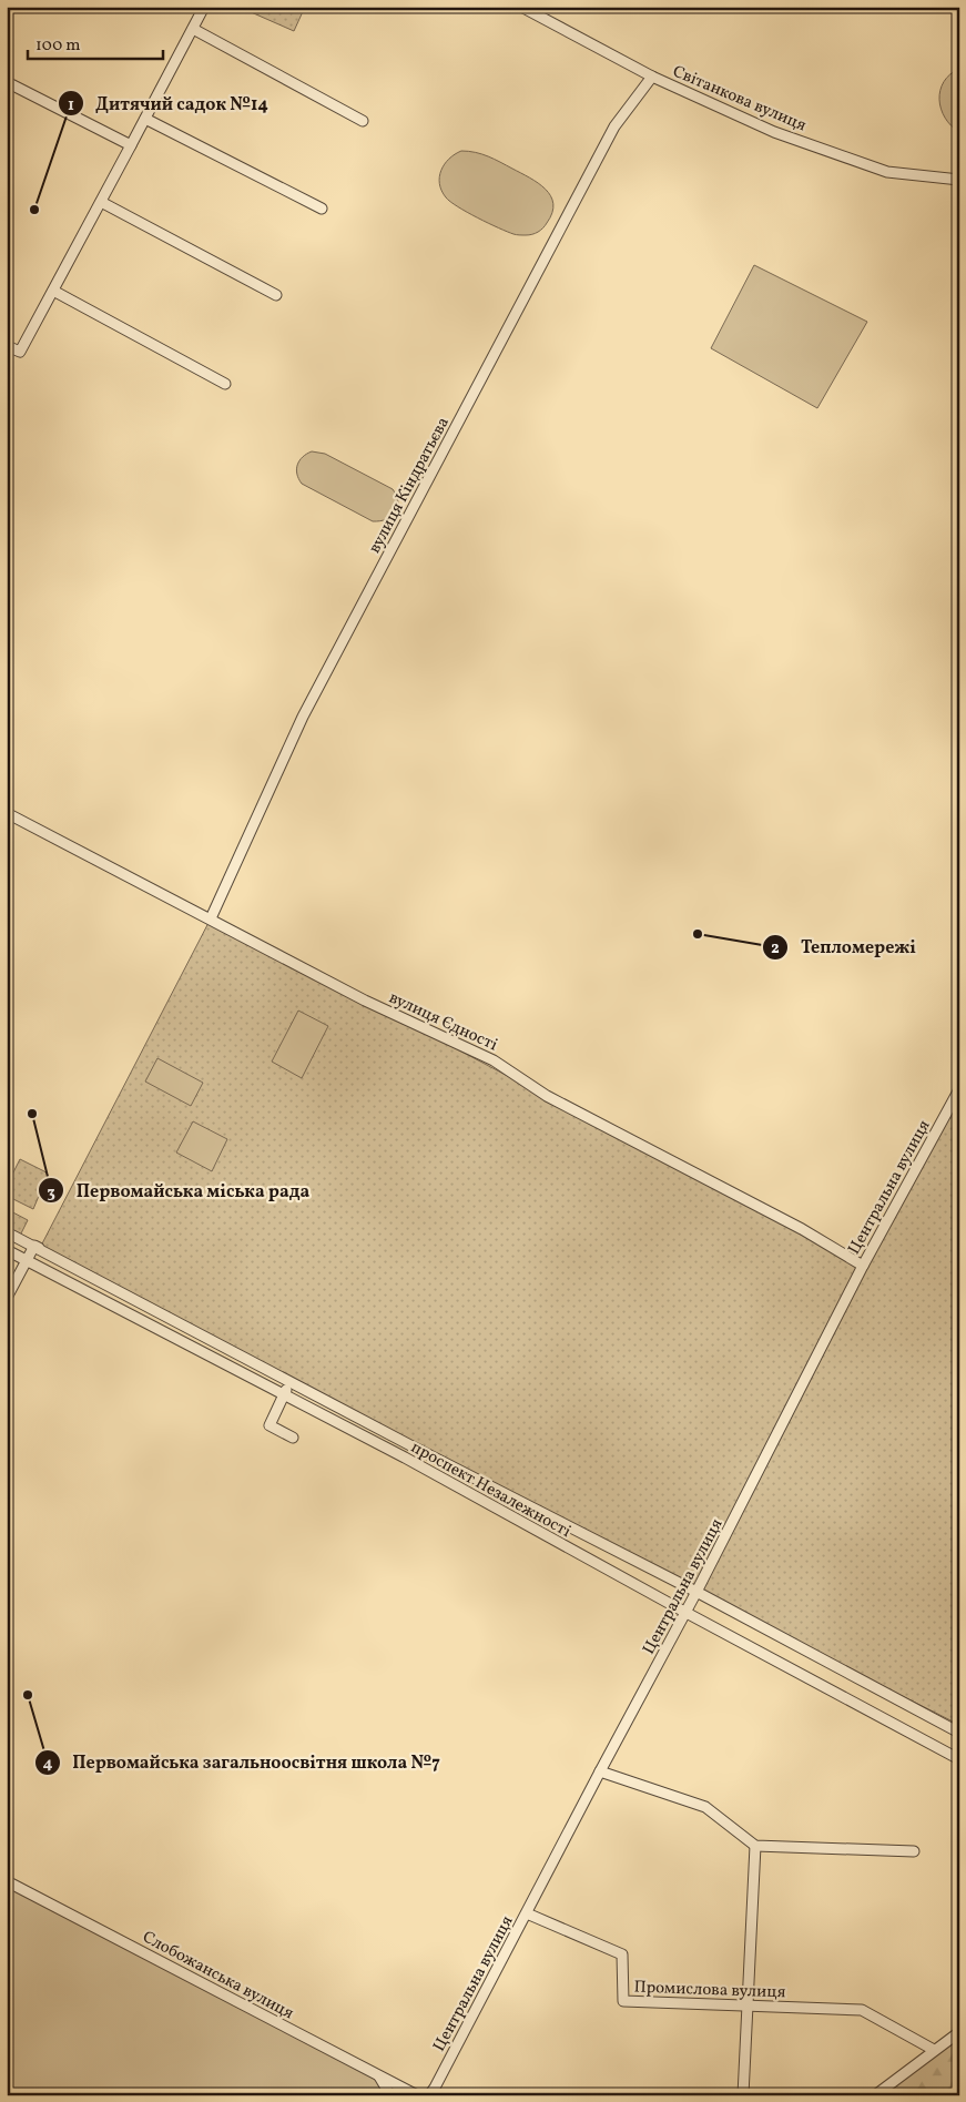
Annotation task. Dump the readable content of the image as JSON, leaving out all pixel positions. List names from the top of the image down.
{
  "streets": {
    "street": [
      "Світанкова вулиця",
      "вулиця Кіндратьєва",
      "вулиця Єдності",
      "Центральна вулиця",
      "проспект Незалежності",
      "Слобожанська вулиця",
      "Промислова вулиця"
    ]
  },
  "crossings": [
    ["Світанкова вулиця", "вулиця Кіндратьєва"],
    ["вулиця Кіндратьєва", "вулиця Єдності"],
    ["вулиця Єдності", "Центральна вулиця"],
    ["Центральна вулиця", "проспект Незалежності"],
    ["Центральна вулиця", "Промислова вулиця"]
  ],
  "places": [
    "Дитячий садок №14",
    "Тепломережі",
    "Первомайська мiська рада",
    "Первомайська загальноосвітня школа №7"
  ],
  "scale_bar": "100 m"
}
